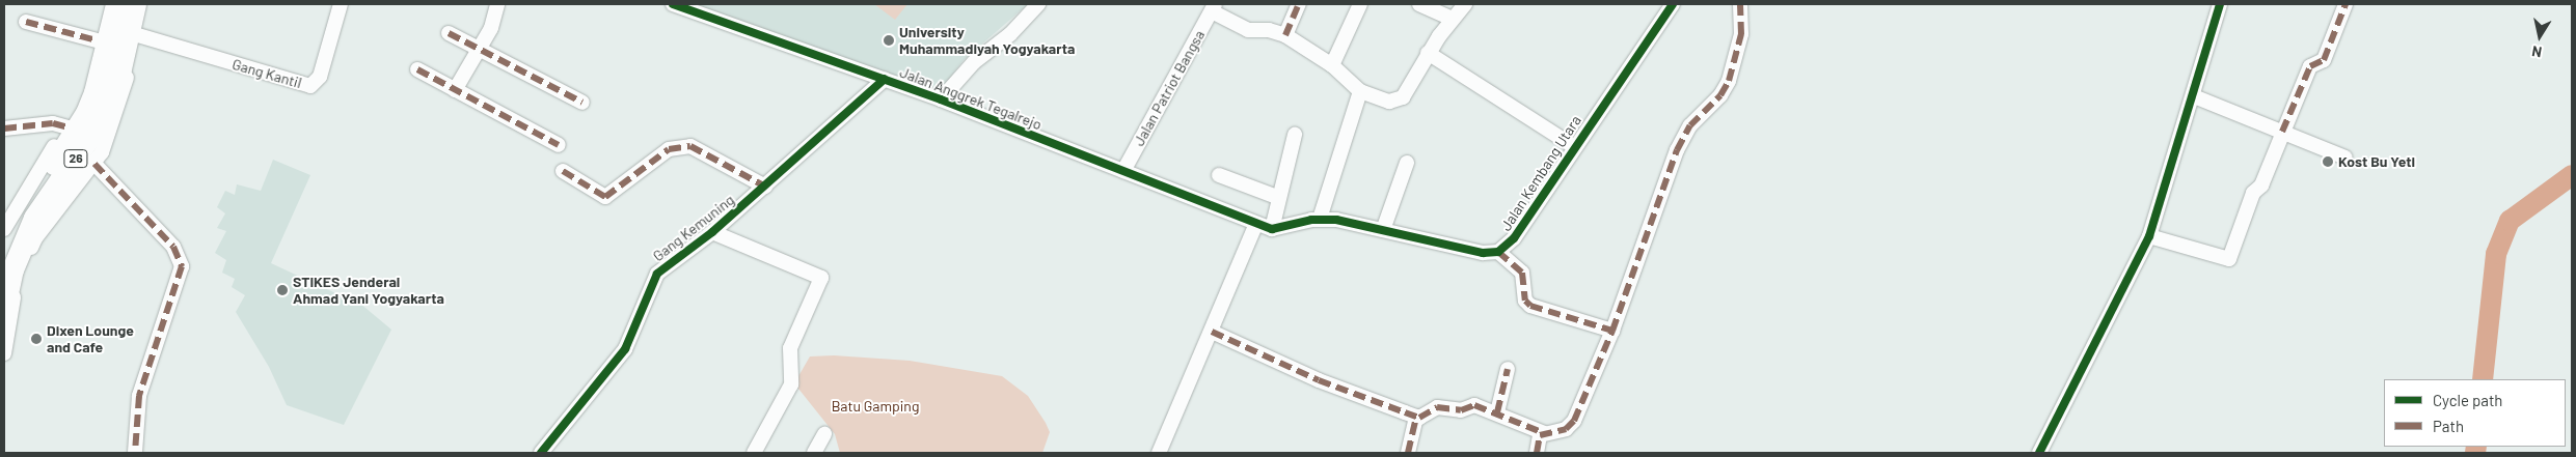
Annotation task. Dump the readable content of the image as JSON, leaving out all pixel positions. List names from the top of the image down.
{
  "streets": {
    "highway": ["26"],
    "street": [
      "Gang Kantil",
      "Jalan Patriot Bangsa",
      "Jalan Anggrek Tegalrejo",
      "Jalan Kembang Utara",
      "Gang Kemuning"
    ]
  },
  "crossings": [
    ["Jalan Patriot Bangsa", "Jalan Anggrek Tegalrejo"],
    ["Jalan Anggrek Tegalrejo", "Gang Kemuning"]
  ],
  "parks": ["Batu Gamping"],
  "places": [
    "University Muhammadiyah Yogyakarta",
    "Kost Bu Yeti",
    "STIKES Jenderal Ahmad Yani Yogyakarta",
    "Dixen Lounge and Cafe"
  ],
  "legend": ["Cycle path", "Path"],
  "north": "bottom"
}
